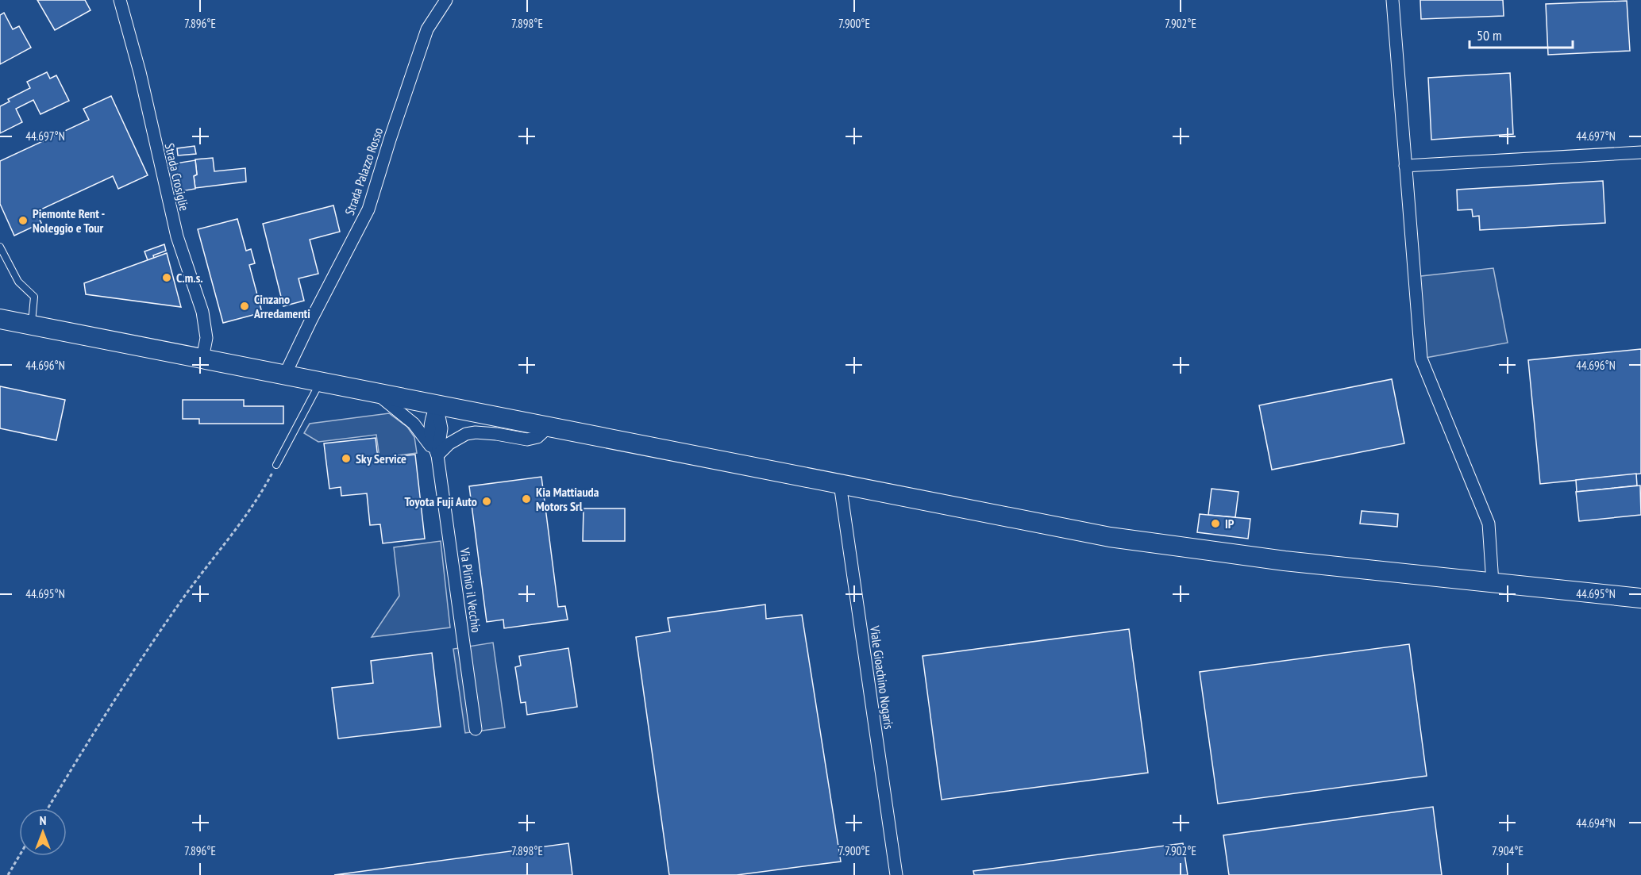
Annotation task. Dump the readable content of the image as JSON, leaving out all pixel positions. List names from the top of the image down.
{
  "streets": {
    "street": [
      "Strada Palazzo Rosso",
      "Strada Crosiglie",
      "Via Plinio il Vecchio",
      "Viale Gioachino Nogaris"
    ]
  },
  "places": [
    "Piemonte Rent - Noleggio e Tour",
    "C.m.s.",
    "Cinzano Arredamenti",
    "Sky Service",
    "Kia Mattiauda Motors Srl",
    "Toyota Fuji Auto",
    "IP"
  ],
  "scale_bar": "50 m",
  "north": "top",
  "coordinates": [
    "7.896°E",
    "7.898°E",
    "7.900°E",
    "7.902°E",
    "44.697°N",
    "44.696°N",
    "44.695°N",
    "44.694°N",
    "7.904°E"
  ]
}
